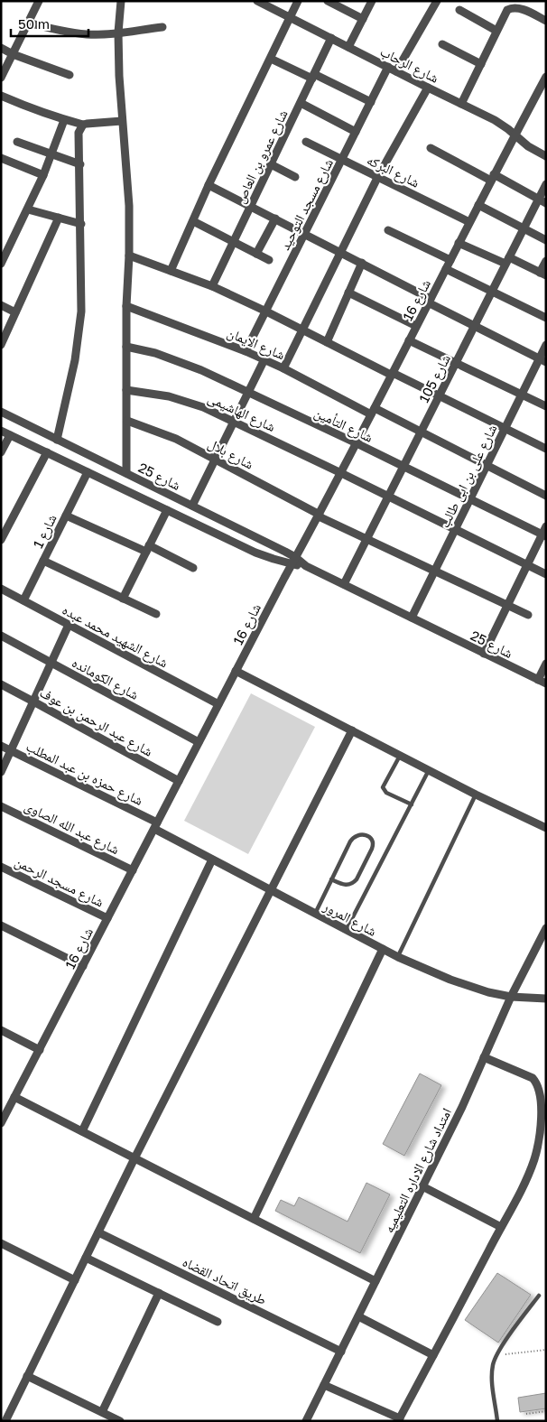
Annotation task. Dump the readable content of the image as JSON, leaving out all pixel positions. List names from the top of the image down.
{
  "streets": {
    "street": [
      "شارع الرحاب",
      "شارع عمرو بن العاص",
      "شارع البركه",
      "شارع مسجد التوحيد",
      "شارع 16",
      "شارع الايمان",
      "شارع 105",
      "شارع الهاشيمى",
      "شارع التأمين",
      "شارع بلال",
      "شارع 25",
      "شارع على بن ابى طالب",
      "شارع 1",
      "شارع الشهيد محمد عبده",
      "شارع الكومانده",
      "شارع عبد الرحمن بن عوف",
      "شارع حمزه بن عبد المطلب",
      "شارع عبد الله الصاوى",
      "شارع مسجد الرحمن",
      "شارع المرور",
      "امتداد شارع الاداره التعليميه",
      "طريق اتحاد القضاه"
    ]
  },
  "crossings": [
    ["شارع الرحاب", "شارع عمرو بن العاص"],
    ["شارع الرحاب", "شارع مسجد التوحيد"],
    ["شارع الرحاب", "شارع 16"],
    ["شارع البركه", "شارع مسجد التوحيد"],
    ["شارع البركه", "شارع 16"],
    ["شارع مسجد التوحيد", "شارع الايمان"],
    ["شارع 16", "شارع الايمان"],
    ["شارع 16", "شارع الهاشيمى"],
    ["شارع 16", "شارع التأمين"],
    ["شارع 16", "شارع بلال"],
    ["شارع 16", "شارع 25"],
    ["شارع 16", "شارع الشهيد محمد عبده"],
    ["شارع 16", "شارع الكومانده"],
    ["شارع 16", "شارع عبد الرحمن بن عوف"],
    ["شارع 16", "شارع حمزه بن عبد المطلب"],
    ["شارع 16", "شارع عبد الله الصاوى"],
    ["شارع 16", "شارع مسجد الرحمن"],
    ["شارع 16", "شارع المرور"],
    ["شارع الايمان", "شارع 105"],
    ["شارع الايمان", "شارع على بن ابى طالب"],
    ["شارع 105", "شارع الهاشيمى"],
    ["شارع 105", "شارع التأمين"],
    ["شارع 105", "شارع بلال"],
    ["شارع 105", "شارع 25"],
    ["شارع الهاشيمى", "شارع على بن ابى طالب"],
    ["شارع التأمين", "شارع على بن ابى طالب"],
    ["شارع بلال", "شارع على بن ابى طالب"],
    ["شارع 25", "شارع على بن ابى طالب"],
    ["شارع 25", "شارع 1"],
    ["شارع 1", "شارع الشهيد محمد عبده"],
    ["شارع حمزه بن عبد المطلب", "شارع المرور"],
    ["شارع المرور", "امتداد شارع الاداره التعليميه"],
    ["امتداد شارع الاداره التعليميه", "طريق اتحاد القضاه"]
  ],
  "scale_bar": "50 m"
}
